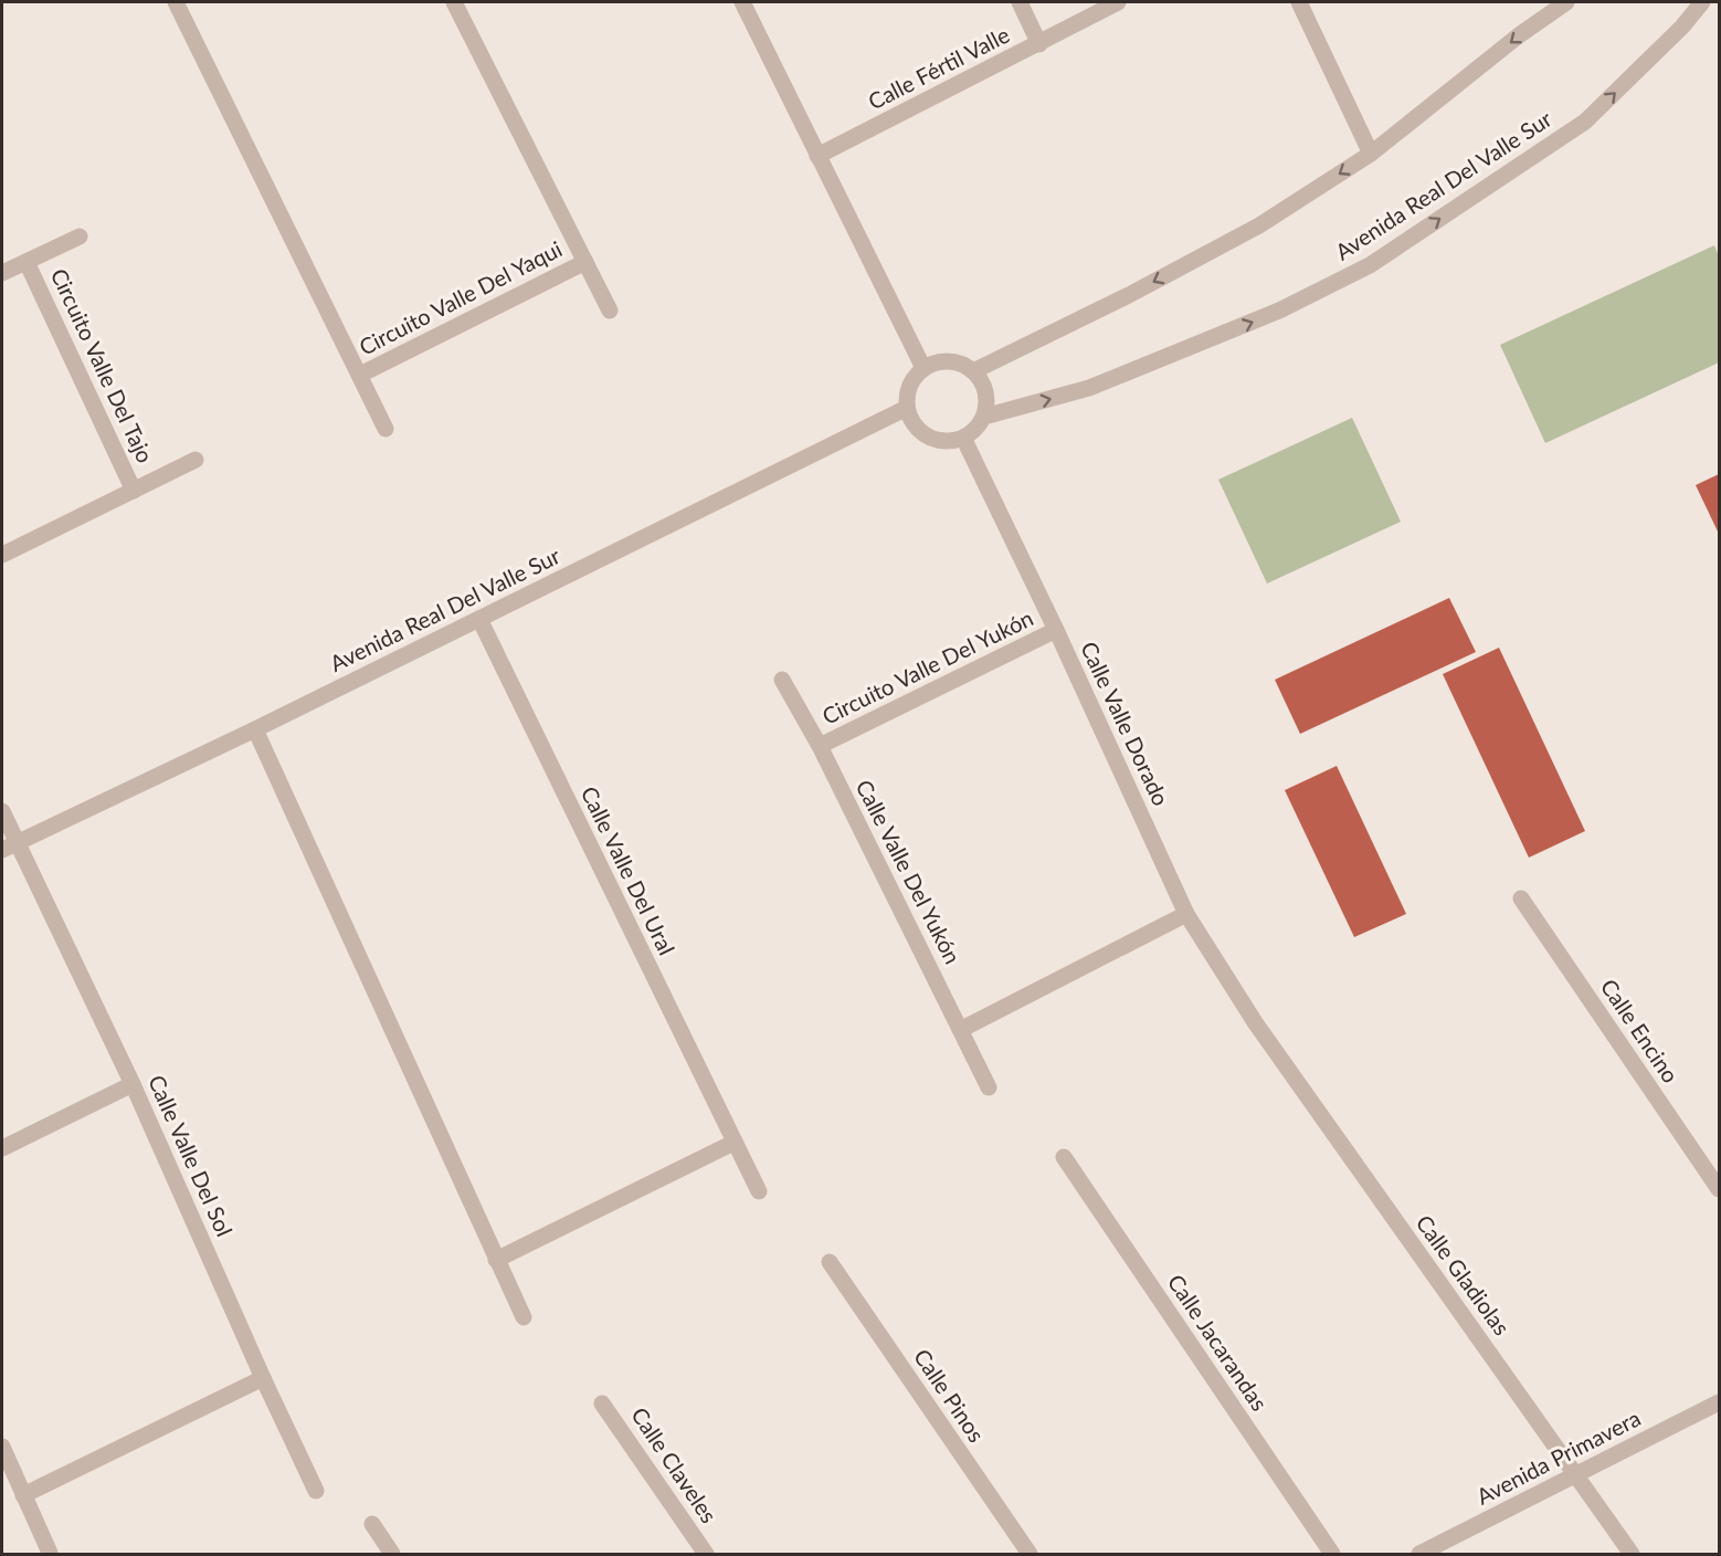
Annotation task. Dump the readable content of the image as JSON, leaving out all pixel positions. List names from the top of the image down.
{
  "streets": {
    "street": [
      "Calle Fértil Valle",
      "Avenida Real Del Valle Sur",
      "Circuito Valle Del Yaqui",
      "Circuito Valle Del Tajo",
      "Circuito Valle Del Yukón",
      "Calle Valle Dorado",
      "Calle Valle Del Ural",
      "Calle Valle Del Yukón",
      "Calle Encino",
      "Calle Valle Del Sol",
      "Calle Gladiolas",
      "Calle Jacarandas",
      "Calle Pinos",
      "Avenida Primavera",
      "Calle Claveles"
    ]
  },
  "crossings": [
    ["Avenida Real Del Valle Sur", "Calle Valle Dorado"],
    ["Avenida Real Del Valle Sur", "Calle Valle Del Ural"],
    ["Avenida Real Del Valle Sur", "Calle Valle Del Sol"],
    ["Circuito Valle Del Yukón", "Calle Valle Dorado"],
    ["Circuito Valle Del Yukón", "Calle Valle Del Yukón"],
    ["Calle Valle Dorado", "Calle Gladiolas"],
    ["Calle Gladiolas", "Avenida Primavera"]
  ]
}
